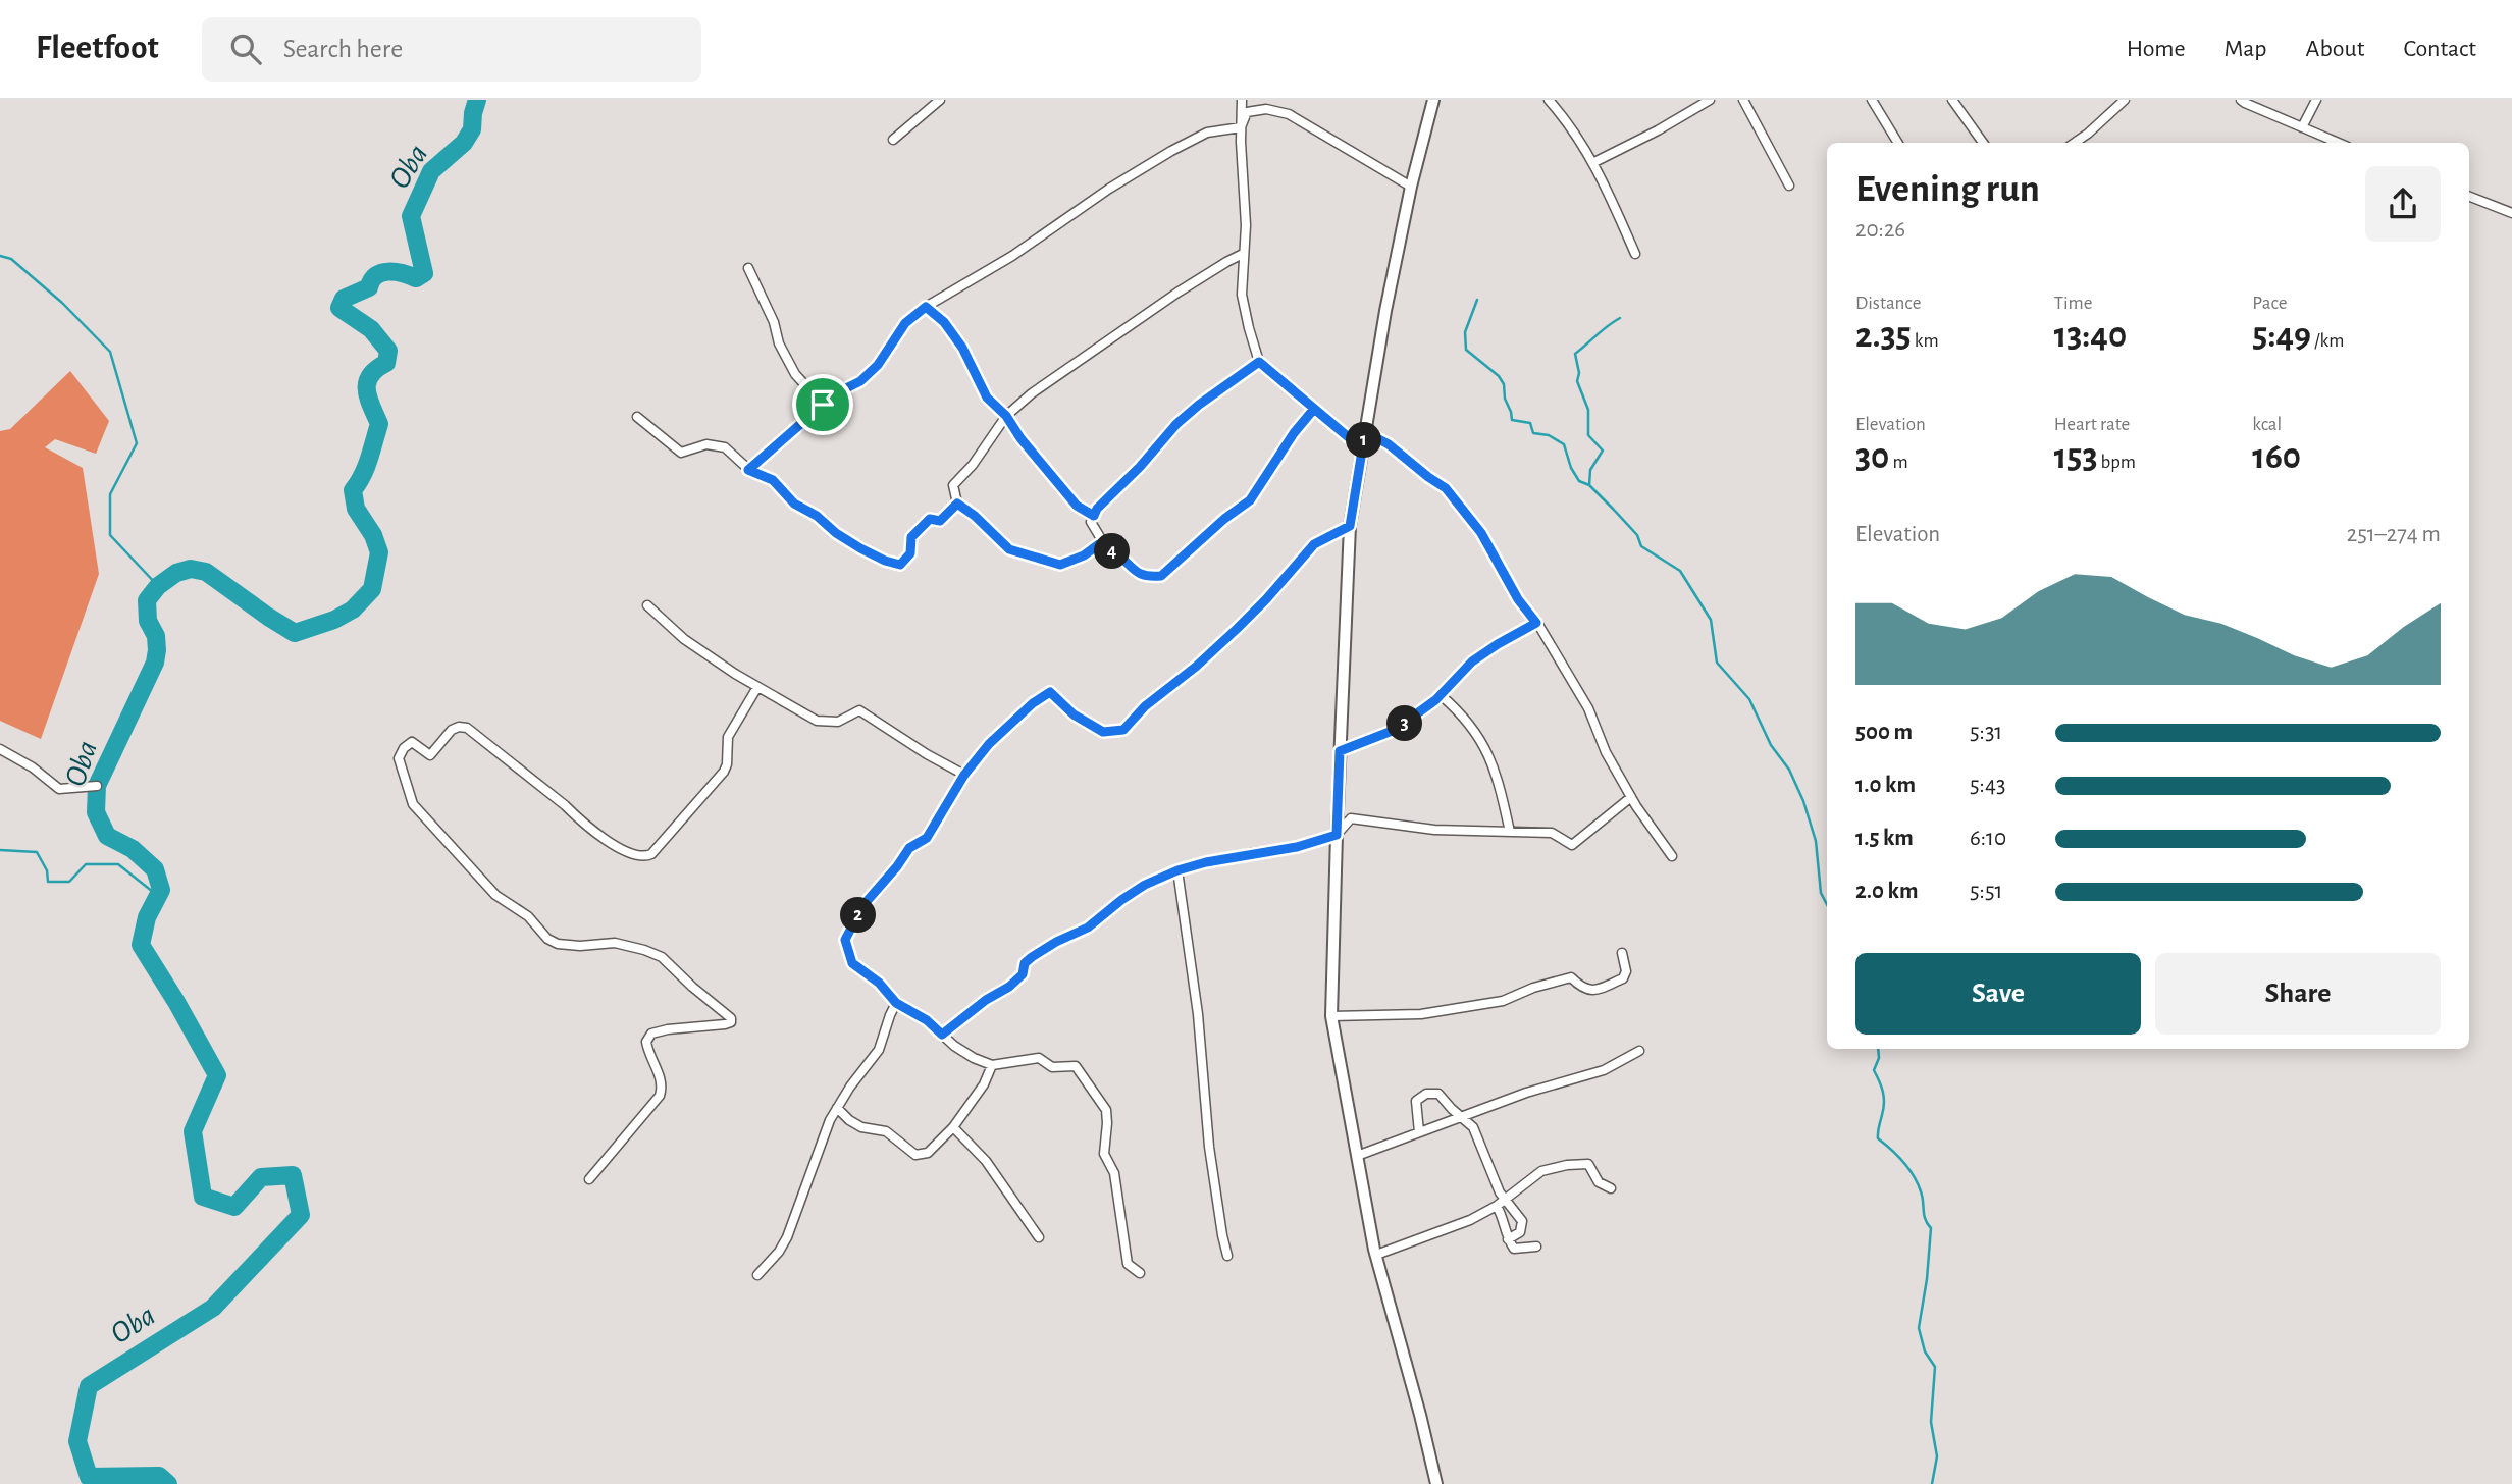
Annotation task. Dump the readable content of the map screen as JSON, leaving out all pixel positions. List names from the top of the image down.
{
  "water": ["Oba"],
  "page": {
    "header": "Fleetfoot",
    "search": "Search here",
    "nav": [
      "Home",
      "Map",
      "About",
      "Contact"
    ],
    "heading": ["Evening run", "20:26"],
    "stats": [
      ["Distance", "2.35 km"],
      ["Time", "13:40"],
      ["Pace", "5:49 /km"],
      ["Elevation", "30 m"],
      ["Heart rate", "153 bpm"],
      ["kcal", "160"]
    ],
    "pins": [
      "1",
      "4",
      "3",
      "2"
    ],
    "chart": ["Elevation", "251–274 m"],
    "list": [
      {
        "name": "500 m",
        "note": "5:31"
      },
      {
        "name": "1.0 km",
        "note": "5:43"
      },
      {
        "name": "1.5 km",
        "note": "6:10"
      },
      {
        "name": "2.0 km",
        "note": "5:51"
      }
    ],
    "buttons": ["Save", "Share"]
  }
}
